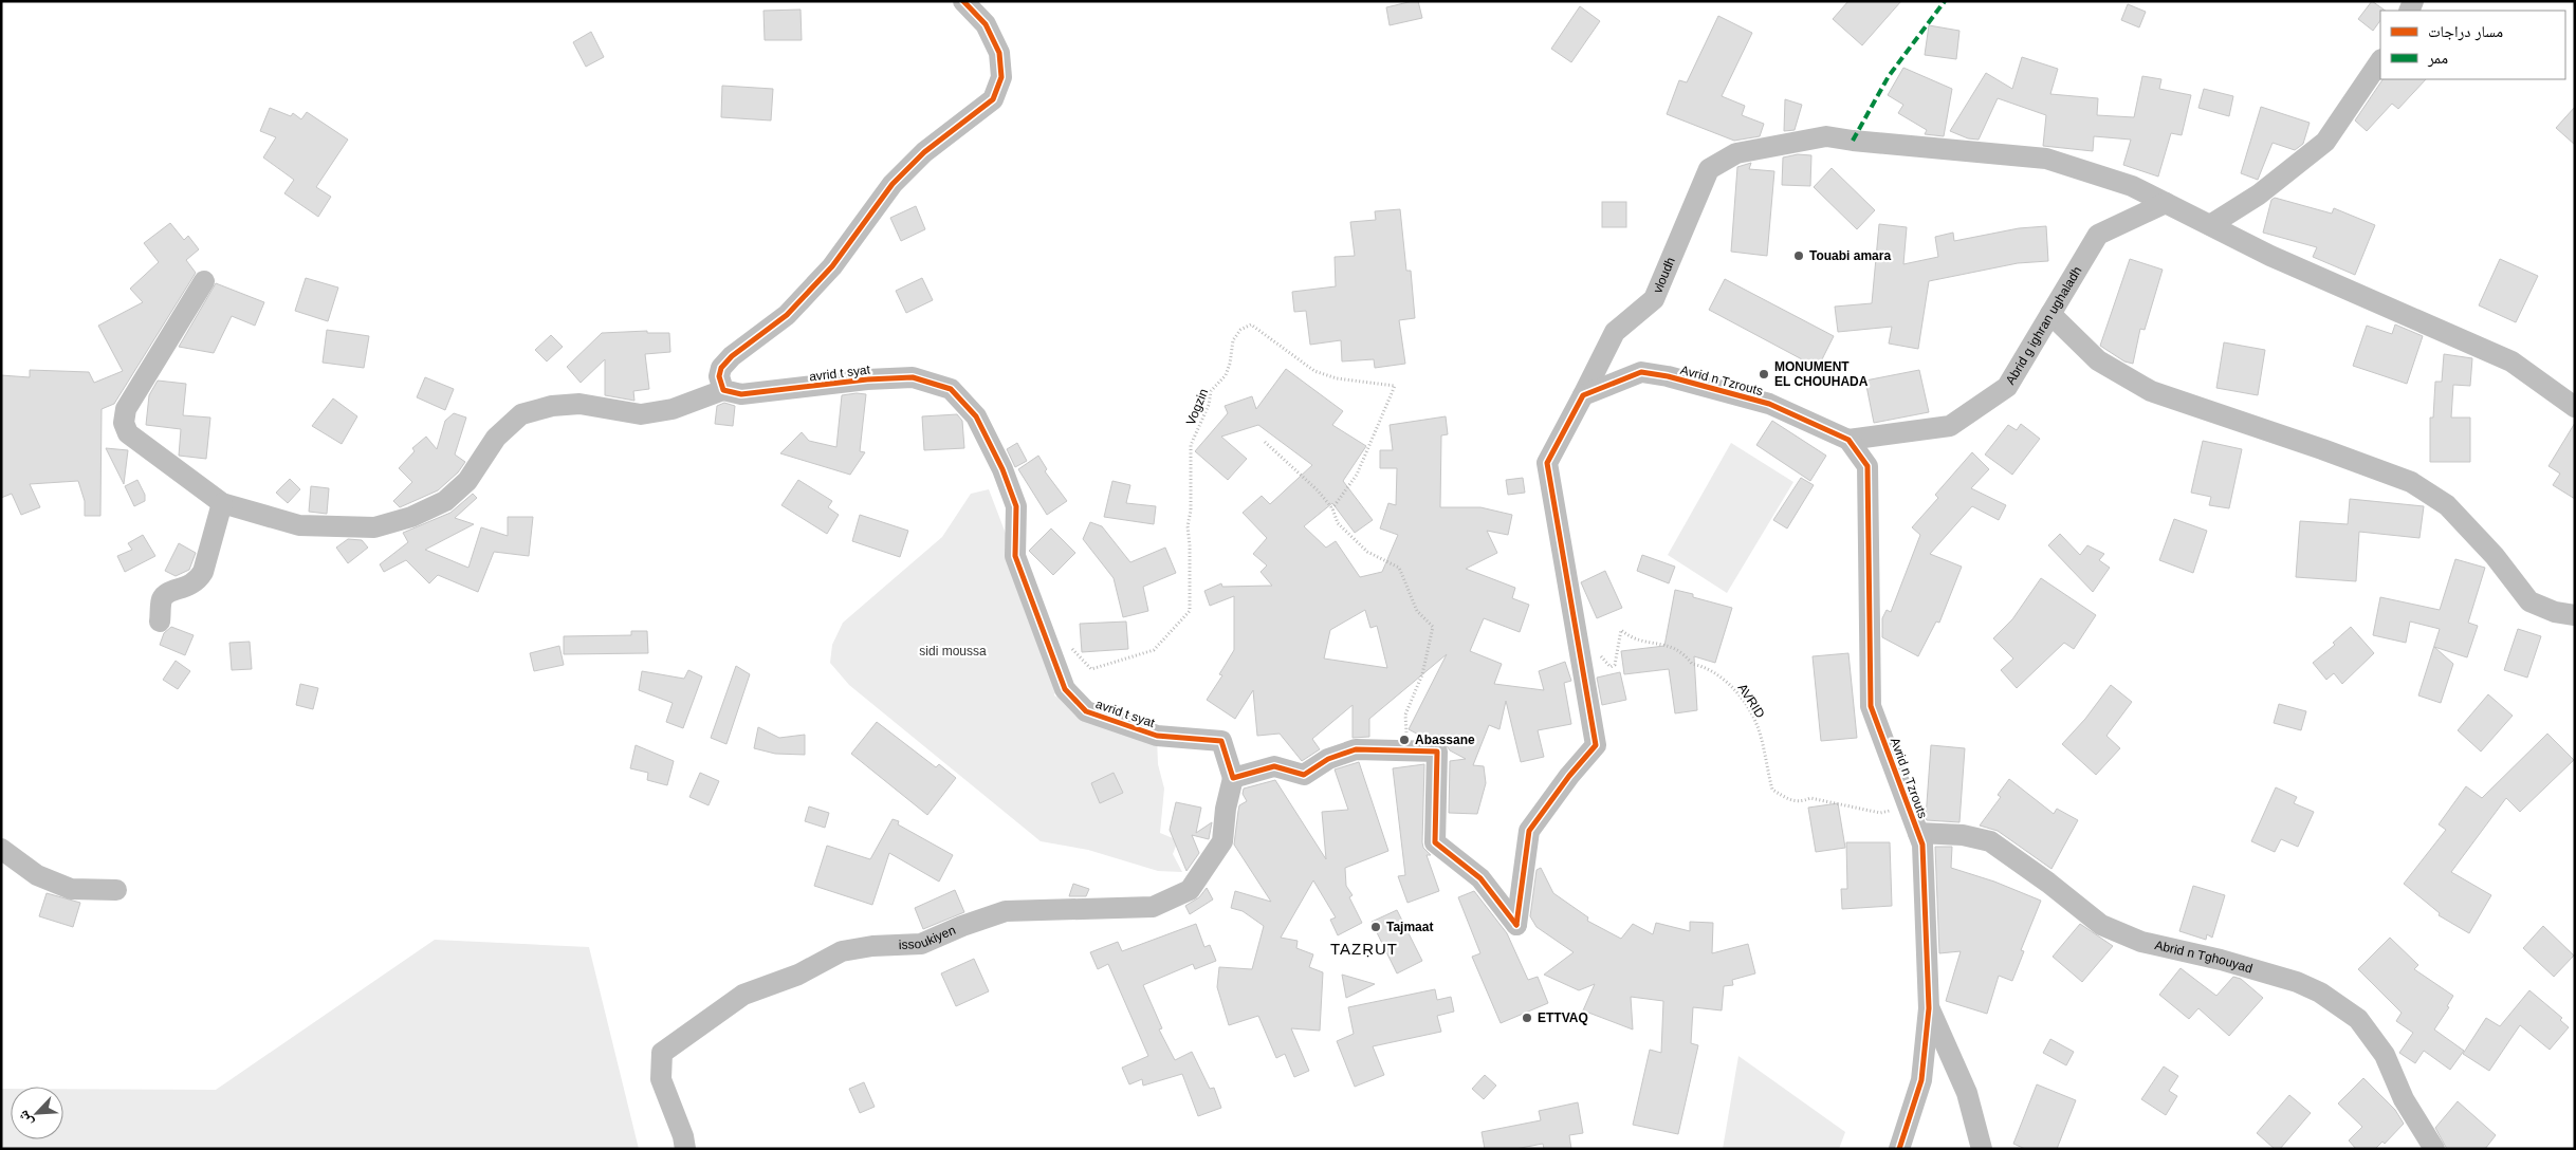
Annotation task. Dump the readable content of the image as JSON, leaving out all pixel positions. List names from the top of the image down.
{
  "streets": {
    "street": [
      "vloudh",
      "Abrid g ighran ughaladh",
      "avrid t syat",
      "Avrid n Tzrouts",
      "issoukiyen",
      "Abrid n Tghouyad"
    ],
    "path": ["Vogzin", "AVRID"]
  },
  "crossings": [
    ["vloudh", "Abrid g ighran ughaladh"],
    ["vloudh", "Avrid n Tzrouts"],
    ["Abrid g ighran ughaladh", "Avrid n Tzrouts"],
    ["avrid t syat", "issoukiyen"],
    ["Avrid n Tzrouts", "AVRID"],
    ["Avrid n Tzrouts", "Abrid n Tghouyad"]
  ],
  "districts": ["TAZṚUT"],
  "parks": ["sidi moussa"],
  "places": [
    "Touabi amara",
    "MONUMENT EL CHOUHADA",
    "Abassane",
    "Tajmaat",
    "ETTVAQ"
  ],
  "legend": ["مسار دراجات", "ممر"],
  "north": "bottom left"
}
